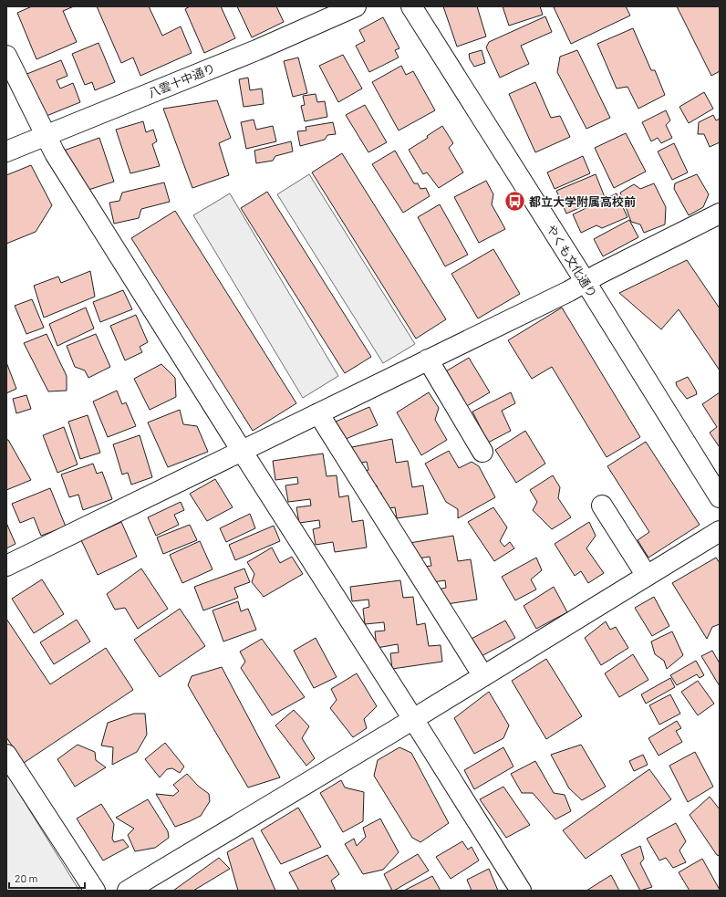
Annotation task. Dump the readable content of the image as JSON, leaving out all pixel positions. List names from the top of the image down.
{
  "streets": {
    "street": ["八雲十中通り", "やくも文化通り"]
  },
  "places": {
    "bus stop": ["都立大学附属高校前"]
  },
  "scale_bar": "20 m"
}
